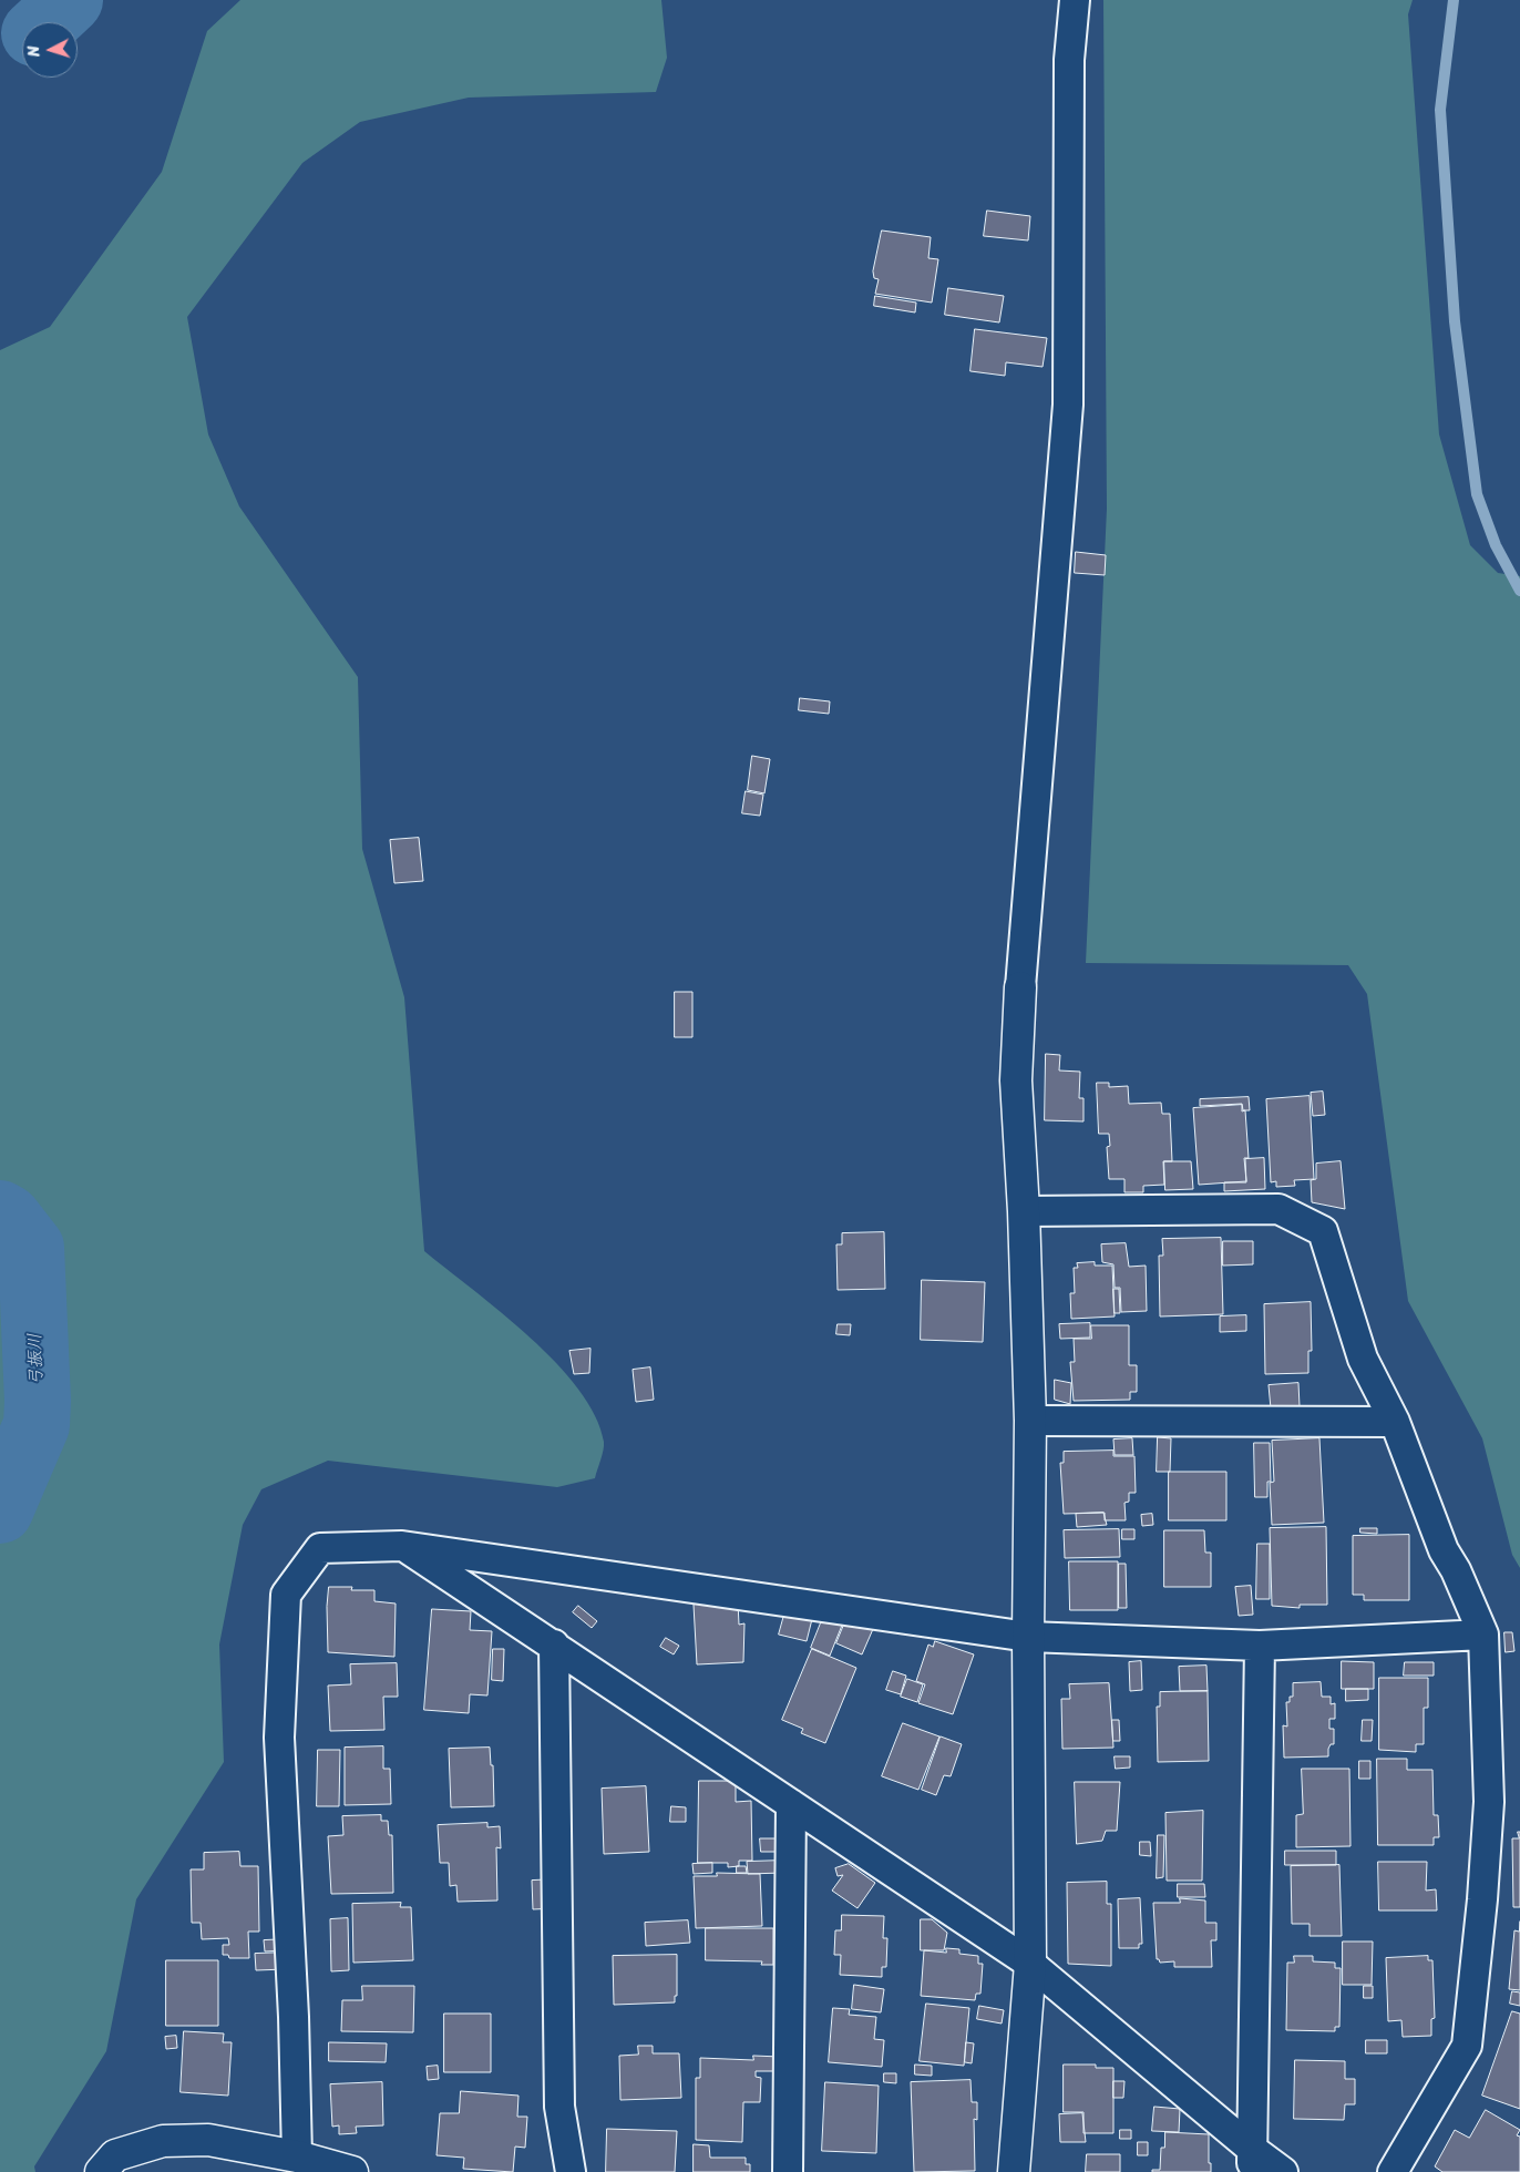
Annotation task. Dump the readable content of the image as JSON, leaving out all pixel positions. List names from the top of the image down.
{
  "water": ["弓振川"],
  "north": "left"
}
